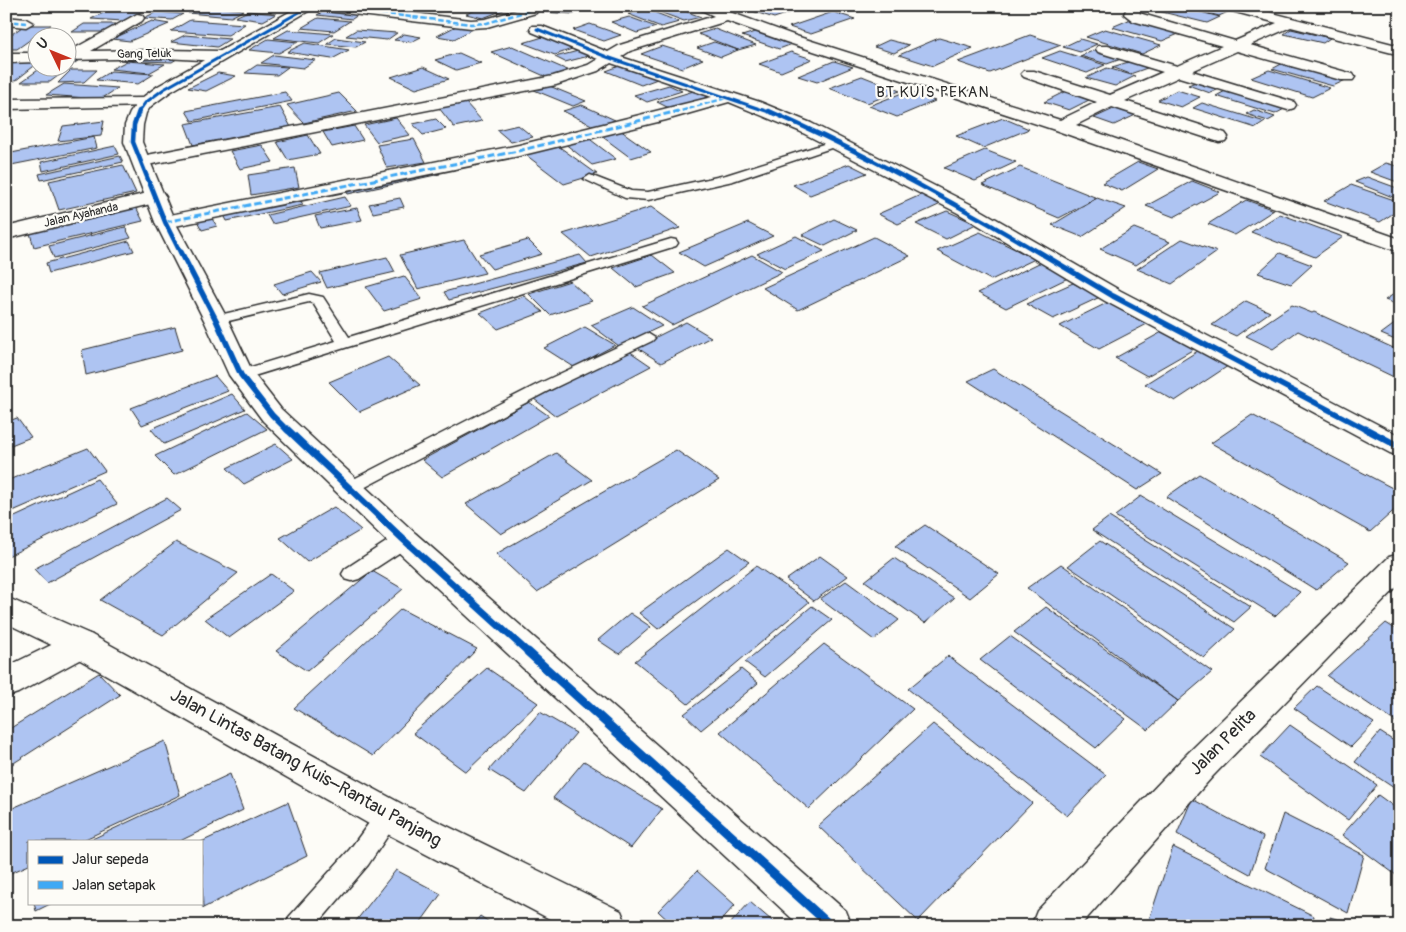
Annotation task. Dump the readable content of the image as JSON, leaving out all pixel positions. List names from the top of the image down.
{
  "streets": {
    "street": [
      "Gang Teluk",
      "Jalan Ayahanda",
      "Jalan Pelita",
      "Jalan Lintas Batang Kuis–Rantau Panjang"
    ]
  },
  "districts": ["BT KUIS PEKAN"],
  "legend": ["Jalur sepeda", "Jalan setapak"],
  "north": "top left"
}
